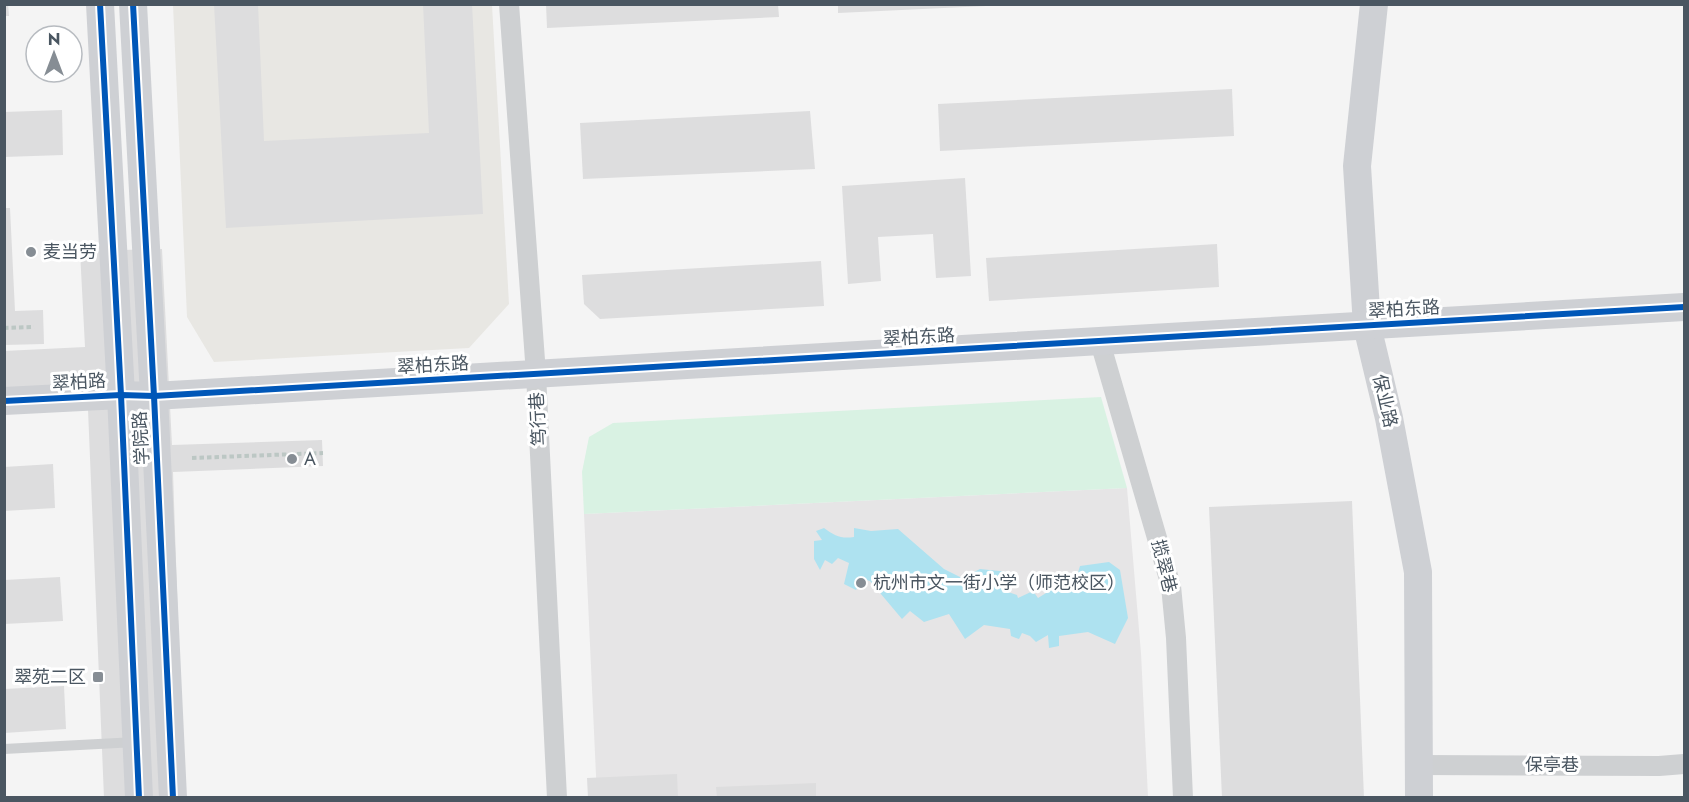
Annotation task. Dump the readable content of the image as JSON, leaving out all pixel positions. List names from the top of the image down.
{
  "streets": {
    "street": [
      "翠柏东路",
      "翠柏路",
      "保业路",
      "笃行巷",
      "学院路",
      "揽翠巷",
      "保亭巷"
    ]
  },
  "crossings": [
    ["翠柏东路", "翠柏路"],
    ["翠柏东路", "保业路"],
    ["翠柏东路", "笃行巷"],
    ["翠柏东路", "学院路"],
    ["翠柏东路", "揽翠巷"],
    ["翠柏路", "学院路"],
    ["保业路", "保亭巷"]
  ],
  "places": {
    "other": ["麦当劳", "A", "杭州市文一街小学（师范校区）"],
    "transit": ["翠苑二区"]
  },
  "north": "top"
}
